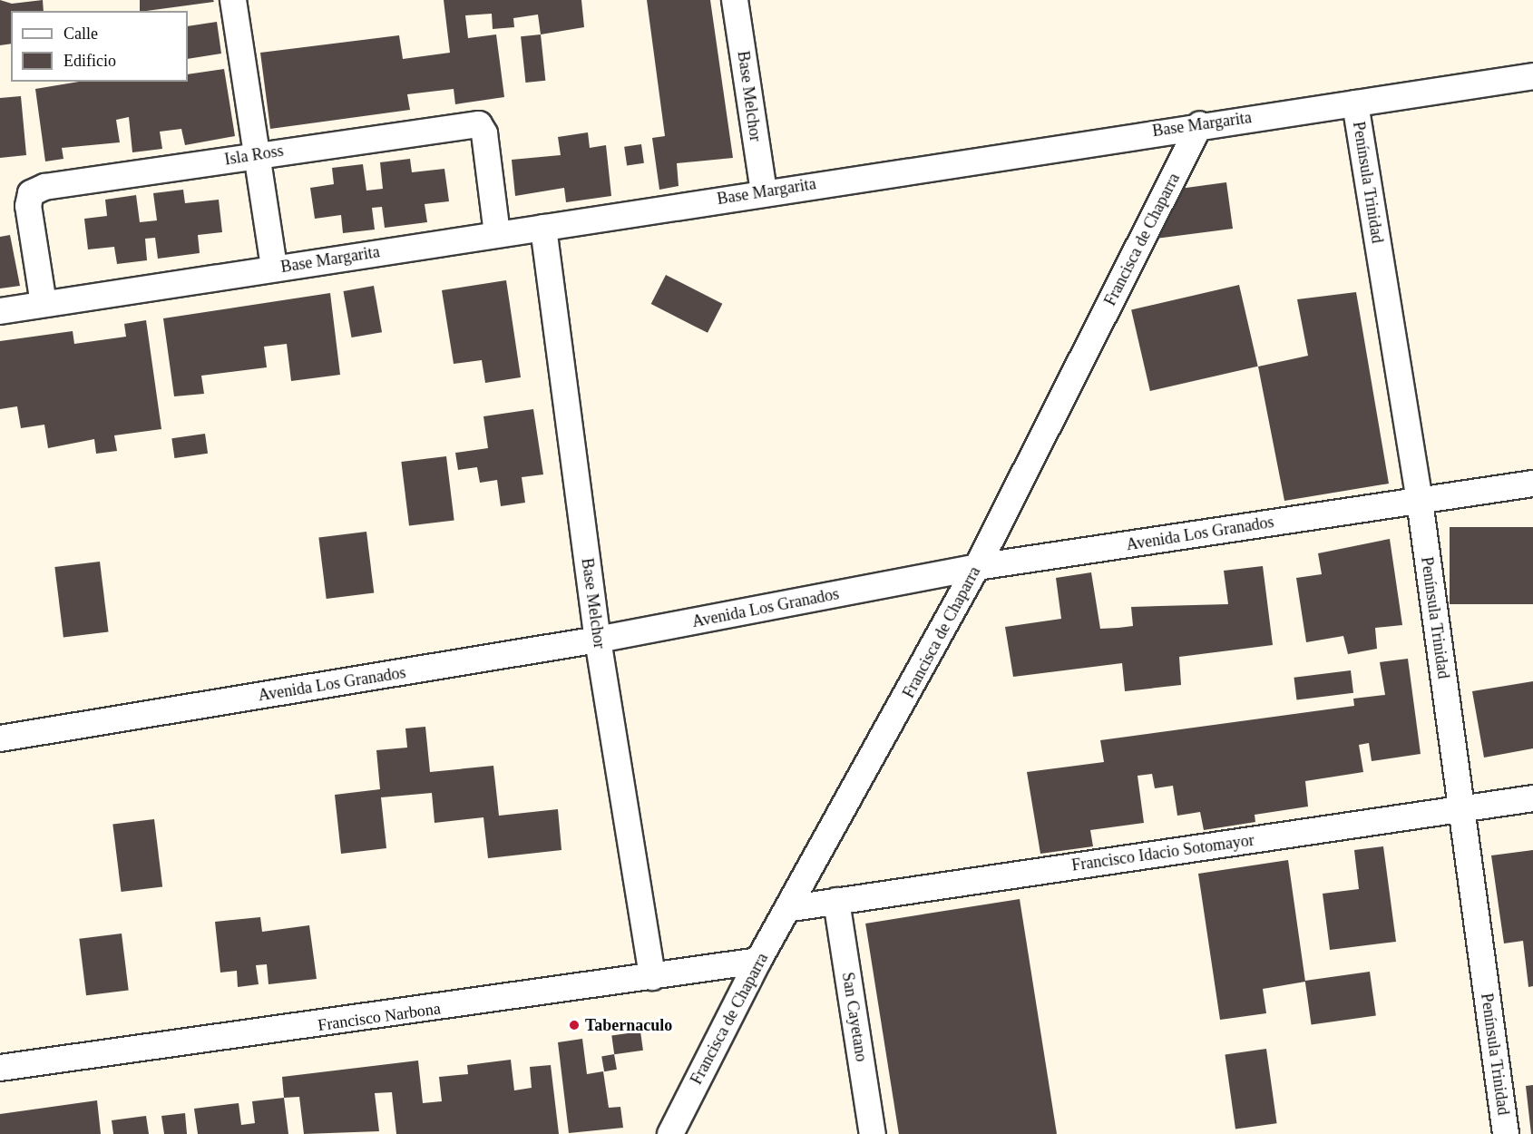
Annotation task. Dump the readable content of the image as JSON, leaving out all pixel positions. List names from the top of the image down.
{
  "streets": {
    "street": [
      "Base Melchor",
      "Base Margarita",
      "Isla Ross",
      "Península Trinidad",
      "Francisca de Chaparra",
      "Avenida Los Granados",
      "Francisco Idacio Sotomayor",
      "Francisco Narbona",
      "San Cayetano"
    ]
  },
  "crossings": [
    ["Base Melchor", "Base Margarita"],
    ["Base Melchor", "Avenida Los Granados"],
    ["Base Melchor", "Francisco Narbona"],
    ["Base Margarita", "Isla Ross"],
    ["Base Margarita", "Península Trinidad"],
    ["Base Margarita", "Francisca de Chaparra"],
    ["Península Trinidad", "Avenida Los Granados"],
    ["Península Trinidad", "Francisco Idacio Sotomayor"],
    ["Francisca de Chaparra", "Avenida Los Granados"],
    ["Francisca de Chaparra", "Francisco Idacio Sotomayor"],
    ["Francisca de Chaparra", "Francisco Narbona"],
    ["Francisco Idacio Sotomayor", "San Cayetano"]
  ],
  "places": ["Tabernaculo"],
  "legend": ["Calle", "Edificio"]
}
